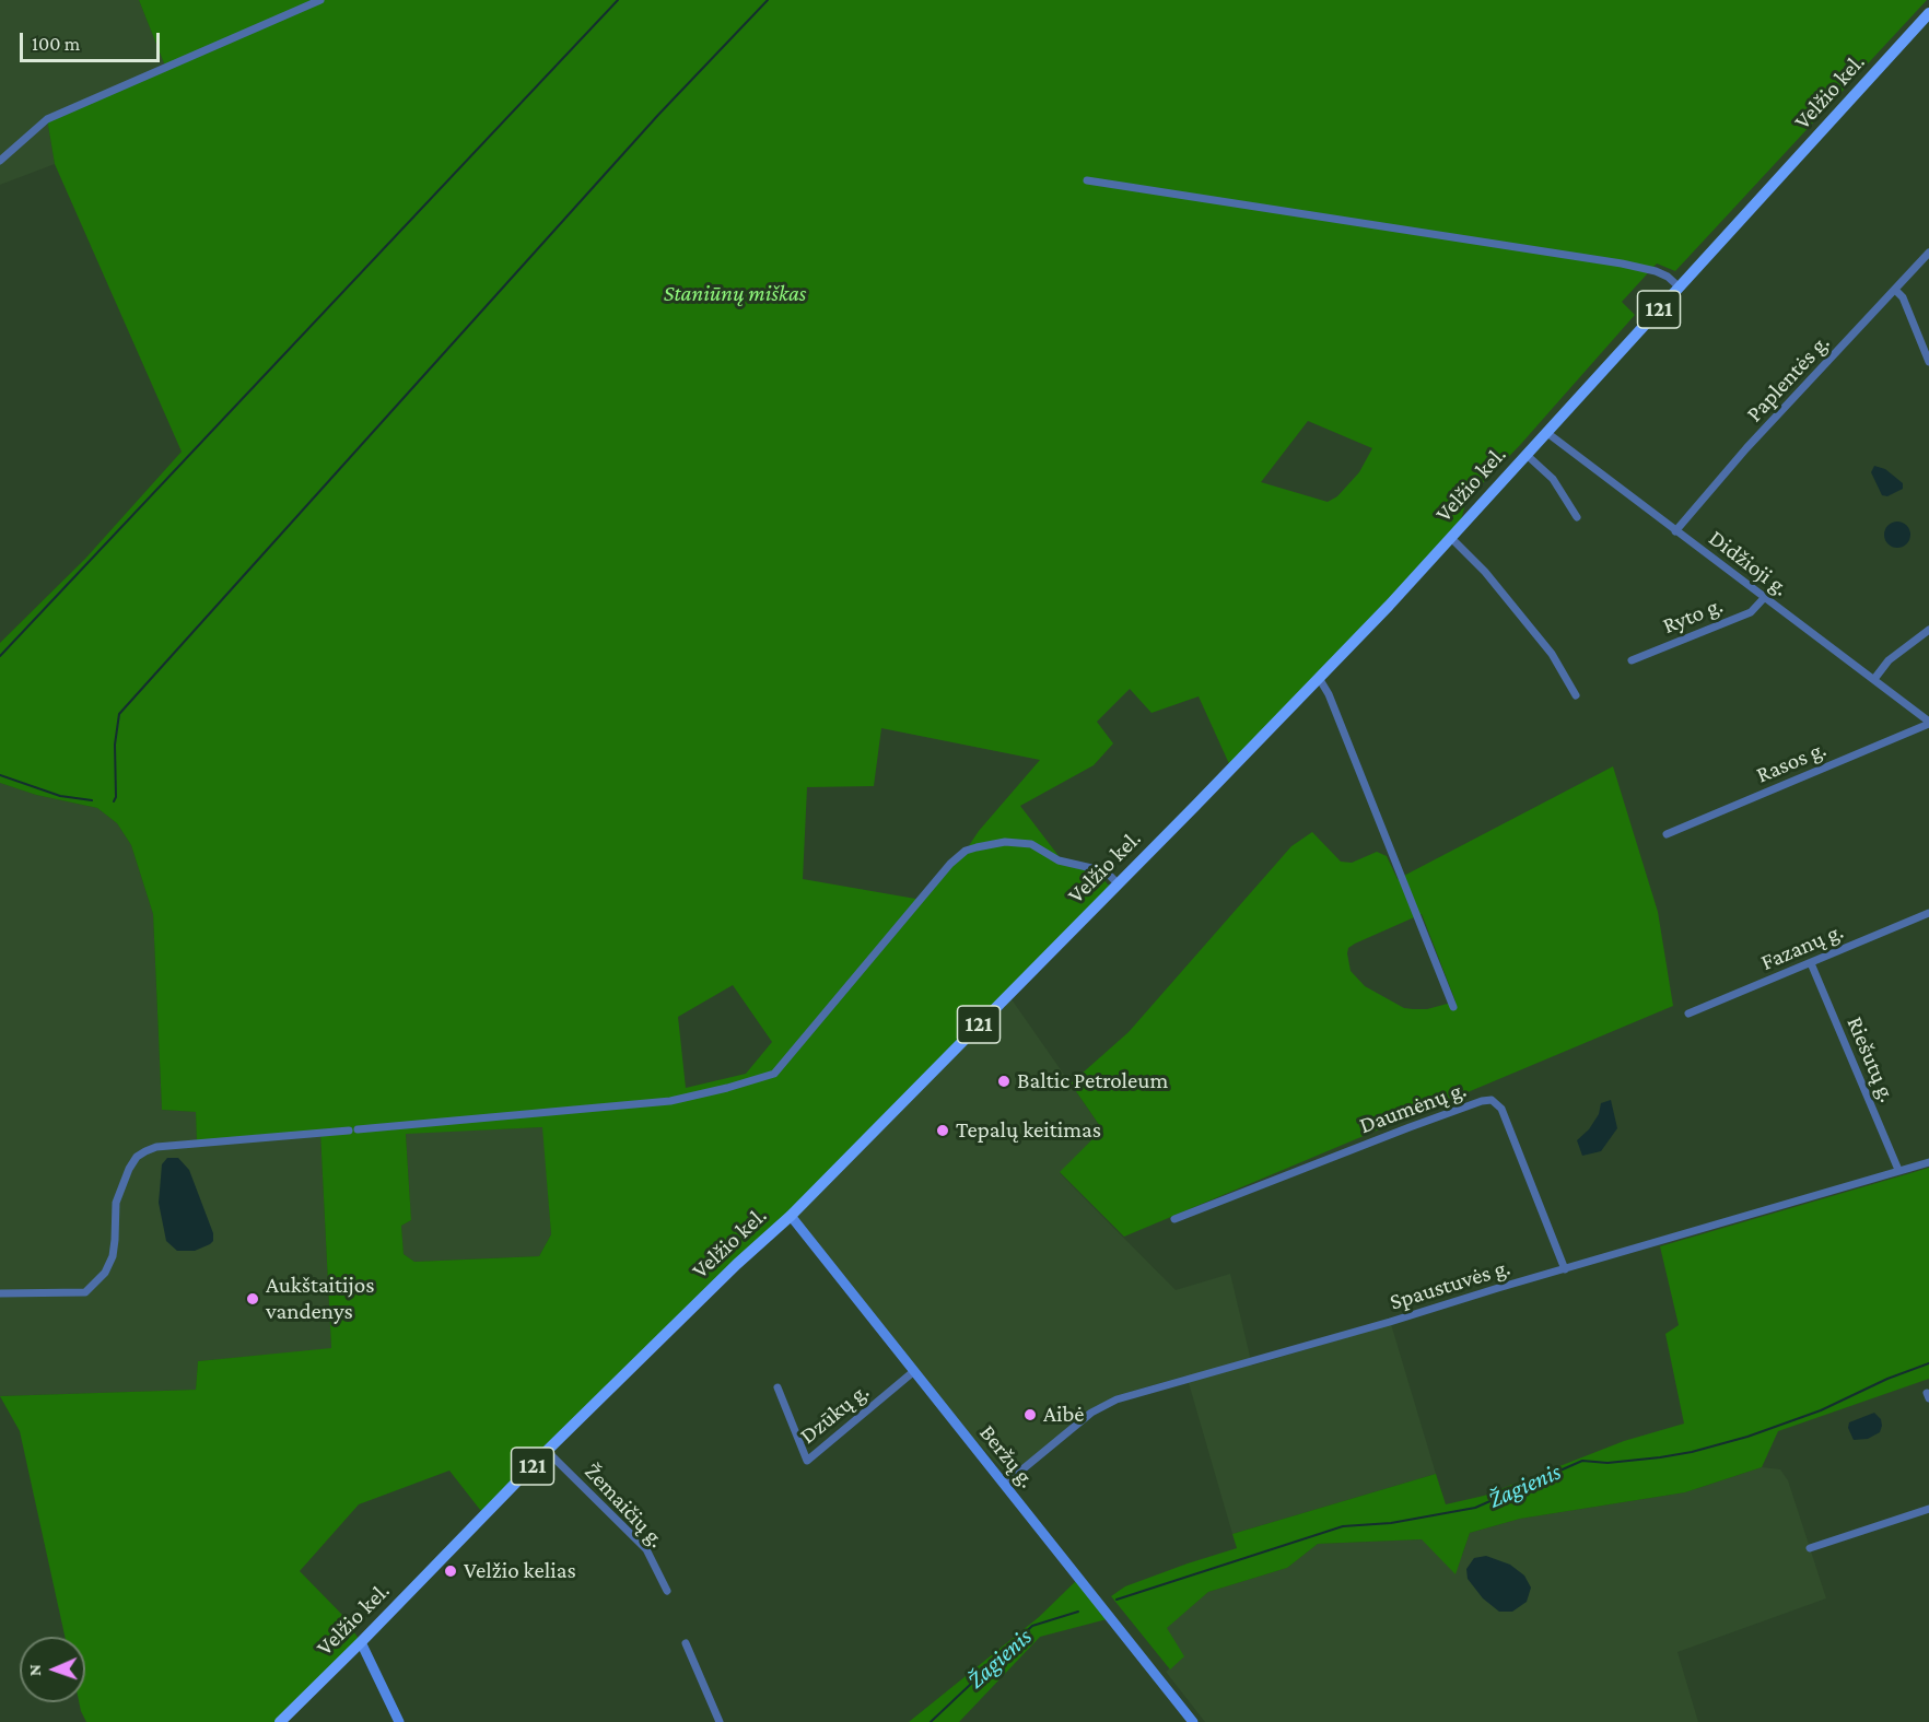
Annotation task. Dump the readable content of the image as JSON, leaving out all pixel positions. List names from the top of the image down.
{
  "streets": {
    "main road": ["Velžio kel.", "121", "Beržų g."],
    "street": [
      "Paplentės g.",
      "Didžioji g.",
      "Ryto g.",
      "Rasos g.",
      "Fazanų g.",
      "Riešutų g.",
      "Daumėnų g.",
      "Spaustuvės g.",
      "Dzūkų g.",
      "Žemaičių g."
    ]
  },
  "crossings": [
    ["Velžio kel.", "Didžioji g."],
    ["Velžio kel.", "Beržų g."],
    ["Velžio kel.", "Žemaičių g."],
    ["Paplentės g.", "Didžioji g."],
    ["Didžioji g.", "Ryto g."],
    ["Didžioji g.", "Rasos g."],
    ["Fazanų g.", "Riešutų g."],
    ["Riešutų g.", "Spaustuvės g."],
    ["Daumėnų g.", "Spaustuvės g."],
    ["Spaustuvės g.", "Beržų g."],
    ["Dzūkų g.", "Beržų g."]
  ],
  "water": ["Žagienis"],
  "parks": ["Staniūnų miškas"],
  "places": [
    "Baltic Petroleum",
    "Tepalų keitimas",
    "Aukštaitijos vandenys",
    "Aibė",
    "Velžio kelias"
  ],
  "scale_bar": "100 m",
  "north": "left"
}
